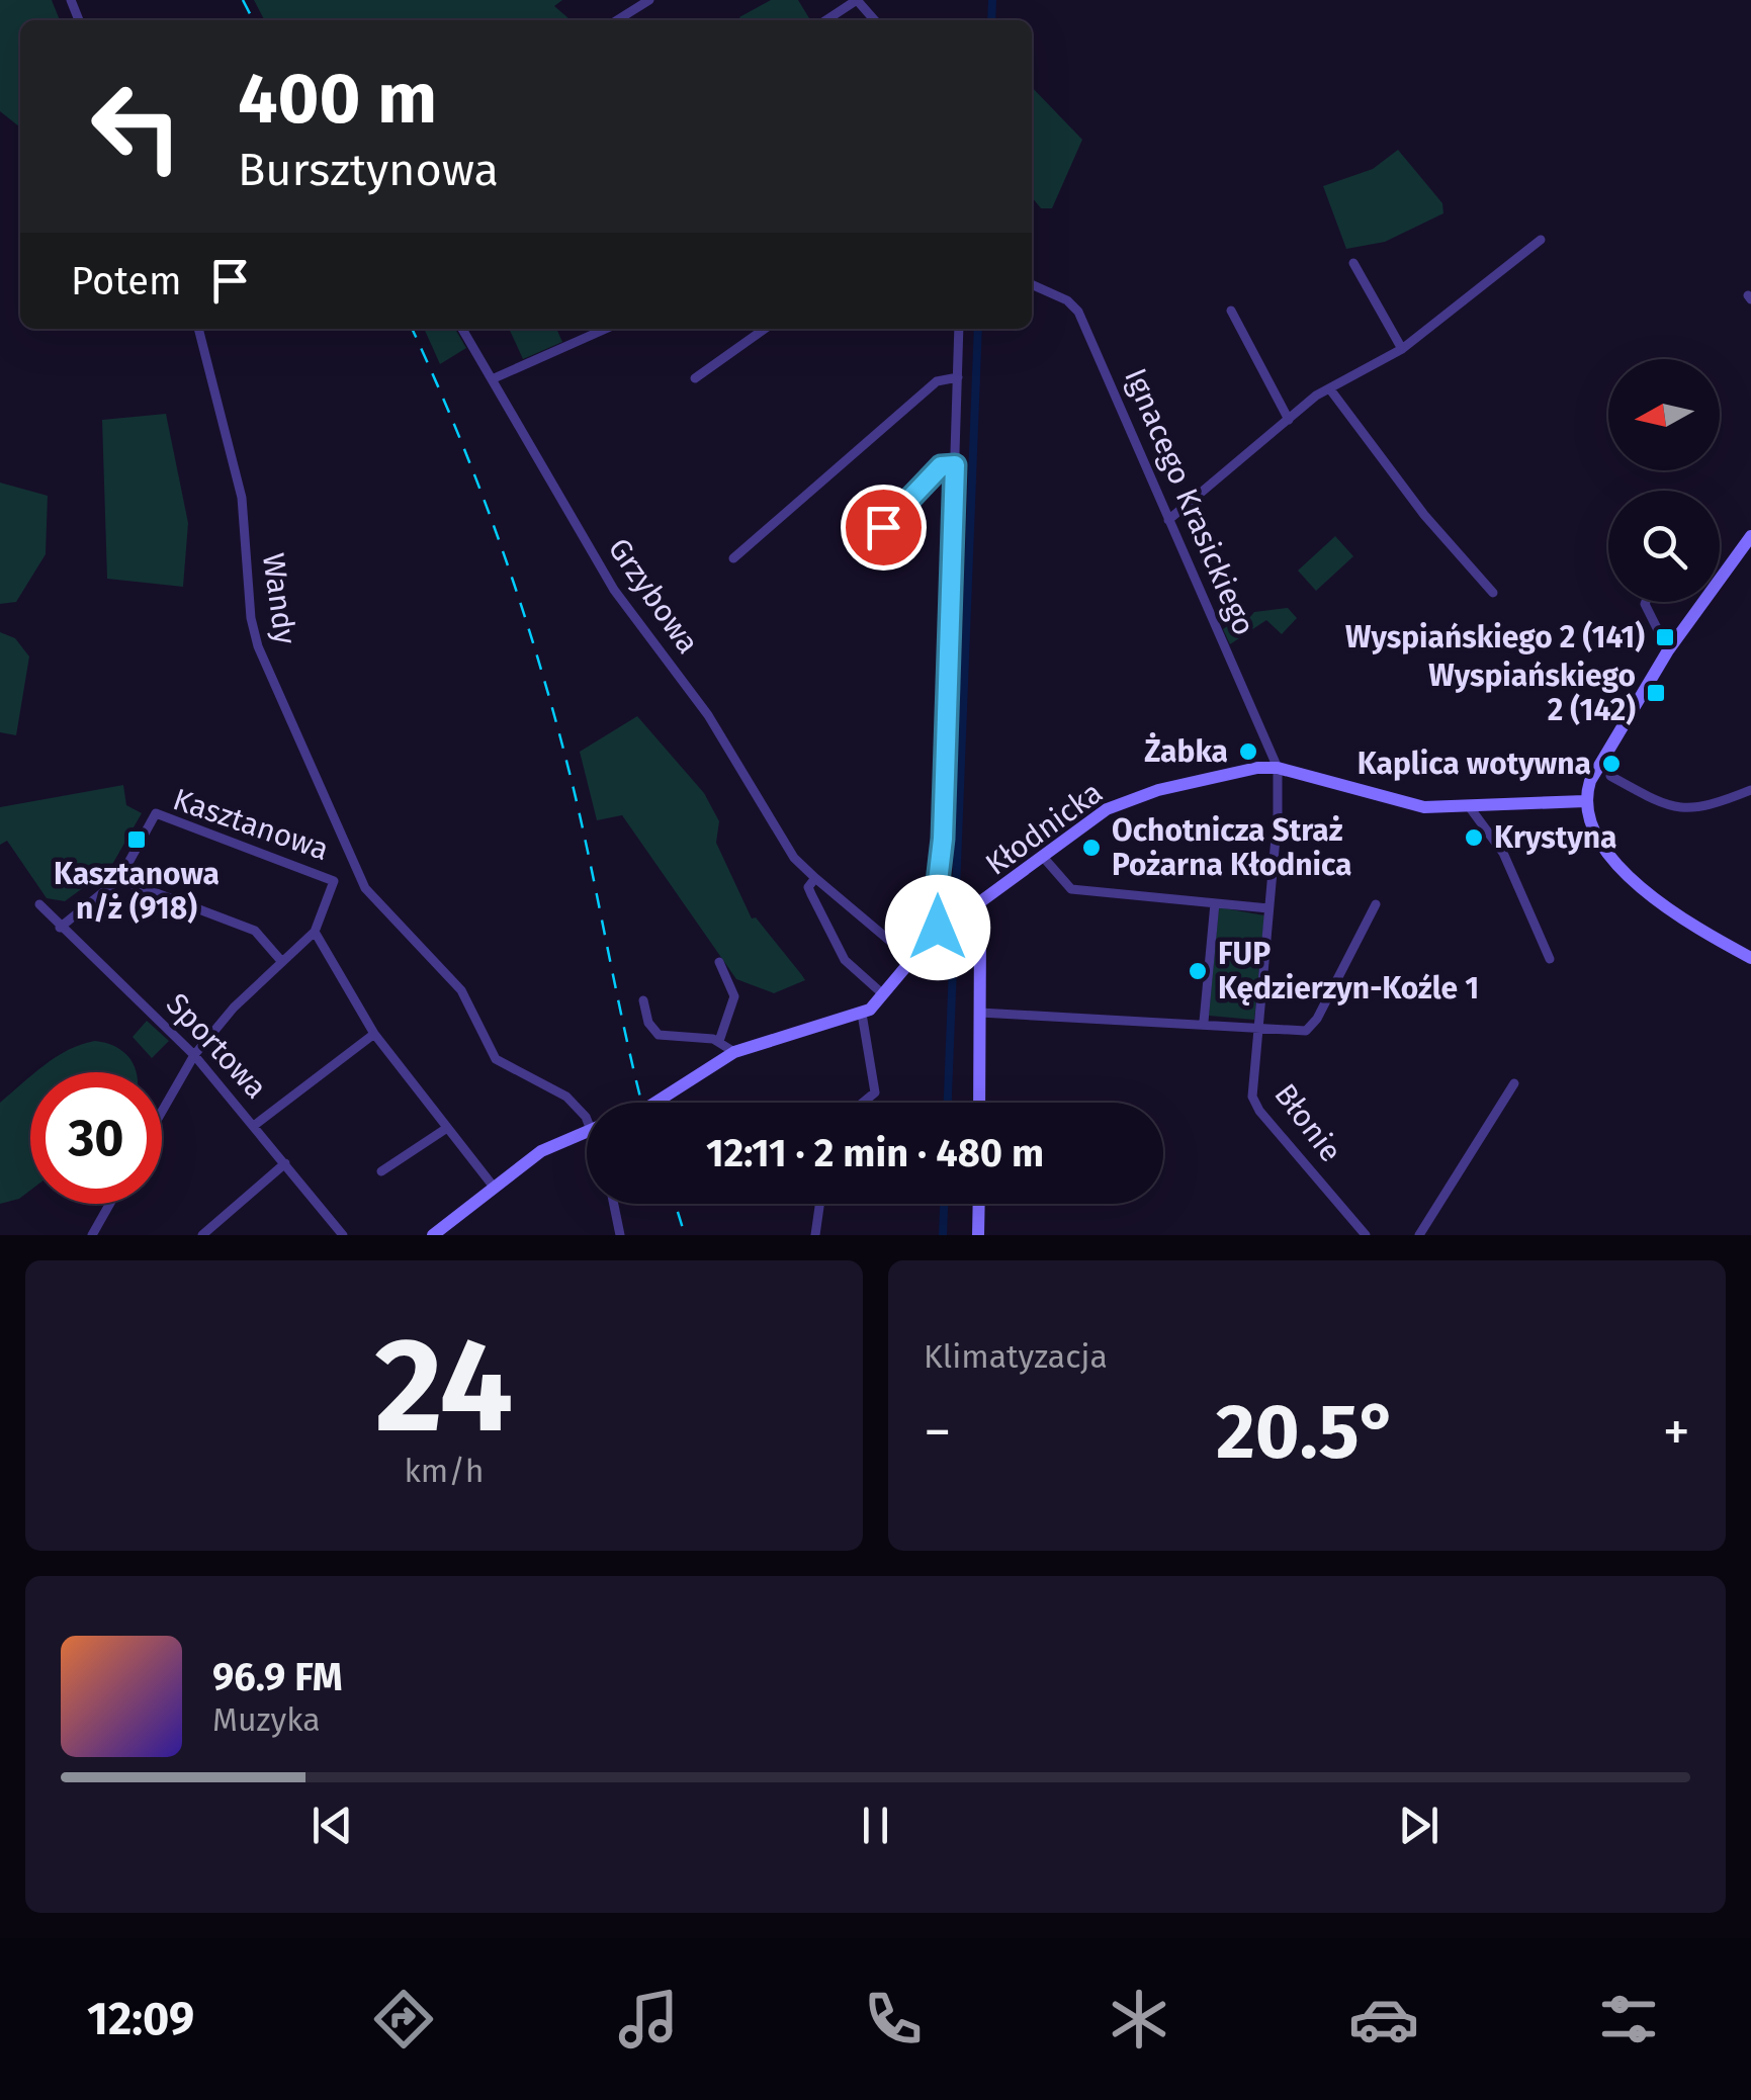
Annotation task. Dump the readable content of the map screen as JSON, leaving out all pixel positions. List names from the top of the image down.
{
  "streets": {
    "main road": ["Kłodnicka"],
    "street": [
      "Ignacego Krasickiego",
      "Grzybowa",
      "Wandy",
      "Kasztanowa",
      "Sportowa",
      "Błonie"
    ]
  },
  "crossings": [
    ["Ignacego Krasickiego", "Kłodnicka"],
    ["Ignacego Krasickiego", "Błonie"],
    ["Grzybowa", "Kłodnicka"],
    ["Wandy", "Kasztanowa"],
    ["Kasztanowa", "Sportowa"],
    ["Kłodnicka", "Błonie"]
  ],
  "places": {
    "transit": ["Wyspiańskiego 2 (141)", "Wyspiańskiego 2 (142)", "Kasztanowa n/ż (918)"],
    "other": [
      "Żabka",
      "Kaplica wotywna",
      "Krystyna",
      "Ochotnicza Straż Pożarna Kłodnica",
      "FUP Kędzierzyn-Koźle 1"
    ]
  },
  "north": "left",
  "page": {
    "turn": ["400 m", "Bursztynowa"],
    "then": "Potem",
    "limit": "30",
    "trip": "12:11 · 2 min · 480 m",
    "tile": [
      ["24", "km/h"],
      "Klimatyzacja"
    ],
    "heat": ["−", "20.5°", "+"],
    "song": ["96.9 FM", "Muzyka"],
    "tabs": "12:09"
  }
}
